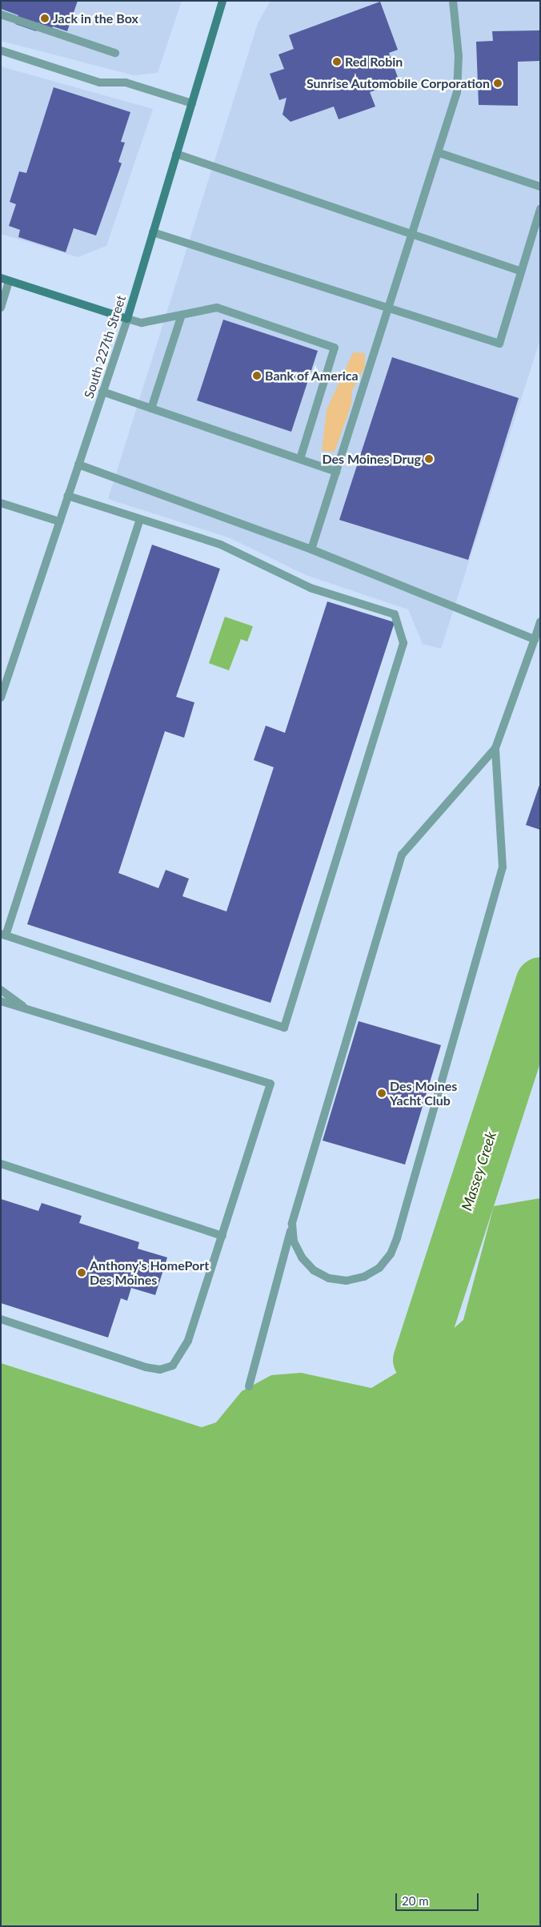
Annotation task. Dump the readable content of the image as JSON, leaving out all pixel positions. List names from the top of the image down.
{
  "streets": {
    "main road": ["South 227th Street"]
  },
  "water": ["Massey Creek"],
  "places": [
    "Jack in the Box",
    "Red Robin",
    "Sunrise Automobile Corporation",
    "Bank of America",
    "Des Moines Drug",
    "Des Moines Yacht Club",
    "Anthony's HomePort Des Moines"
  ],
  "scale_bar": "20 m"
}
